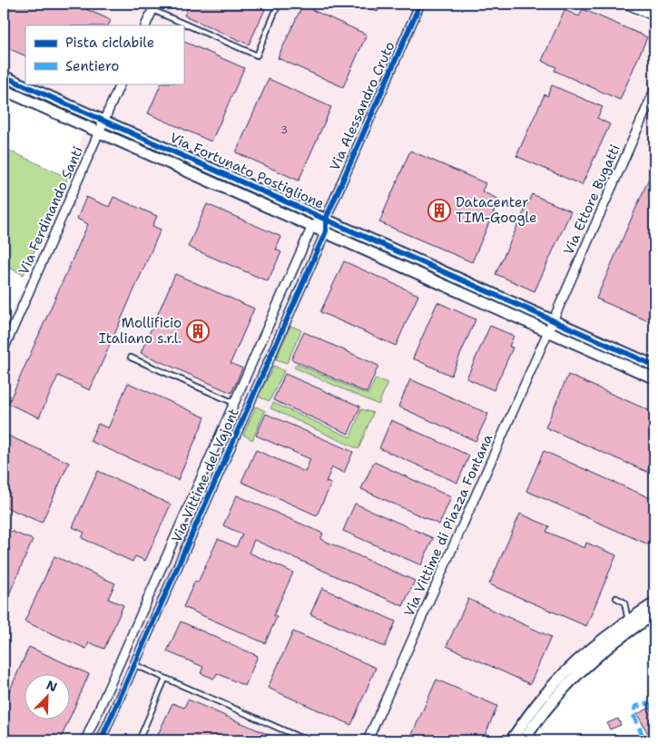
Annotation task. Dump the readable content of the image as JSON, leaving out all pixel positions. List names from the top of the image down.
{
  "streets": {
    "street": [
      "Via Alessandro Cruto",
      "Via Fortunato Postiglione",
      "Via Ettore Bugatti",
      "Via Ferdinando Santi",
      "Via Vittime del Vajont",
      "Via Vittime di Piazza Fontana"
    ]
  },
  "crossings": [
    ["Via Alessandro Cruto", "Via Fortunato Postiglione"],
    ["Via Alessandro Cruto", "Via Vittime del Vajont"],
    ["Via Fortunato Postiglione", "Via Ettore Bugatti"],
    ["Via Fortunato Postiglione", "Via Ferdinando Santi"],
    ["Via Fortunato Postiglione", "Via Vittime del Vajont"],
    ["Via Fortunato Postiglione", "Via Vittime di Piazza Fontana"],
    ["Via Ettore Bugatti", "Via Vittime di Piazza Fontana"]
  ],
  "places": {
    "building": ["Datacenter TIM-Google", "Mollificio Italiano s.r.l."]
  },
  "house_numbers": ["3"],
  "legend": ["Pista ciclabile", "Sentiero"],
  "north": "top right"
}
